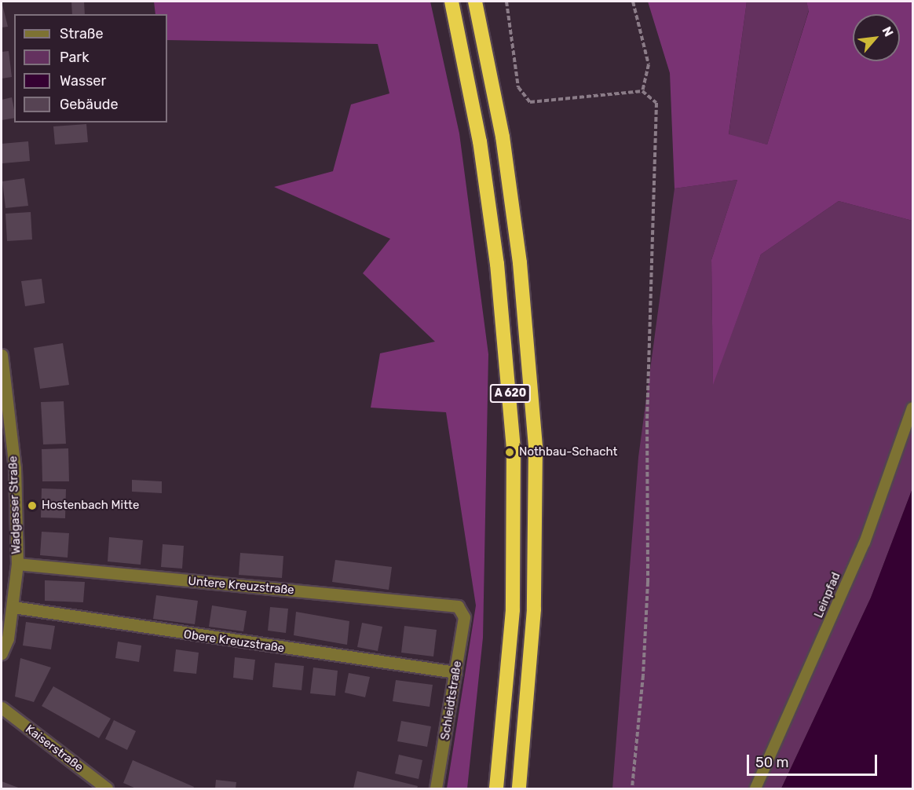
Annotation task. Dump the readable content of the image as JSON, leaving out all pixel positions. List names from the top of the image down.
{
  "streets": {
    "highway": ["A 620"],
    "street": [
      "Wadgasser Straße",
      "Untere Kreuzstraße",
      "Obere Kreuzstraße",
      "Schleidtstraße",
      "Kaiserstraße"
    ],
    "lane": ["Leinpfad"]
  },
  "crossings": [
    ["Wadgasser Straße", "Untere Kreuzstraße"],
    ["Wadgasser Straße", "Obere Kreuzstraße"],
    ["Untere Kreuzstraße", "Schleidtstraße"],
    ["Obere Kreuzstraße", "Schleidtstraße"]
  ],
  "places": ["Nothbau-Schacht", "Hostenbach Mitte"],
  "legend": [
    "Straße",
    "Park",
    "Wasser",
    "Gebäude"
  ],
  "scale_bar": "50 m",
  "north": "top right"
}
